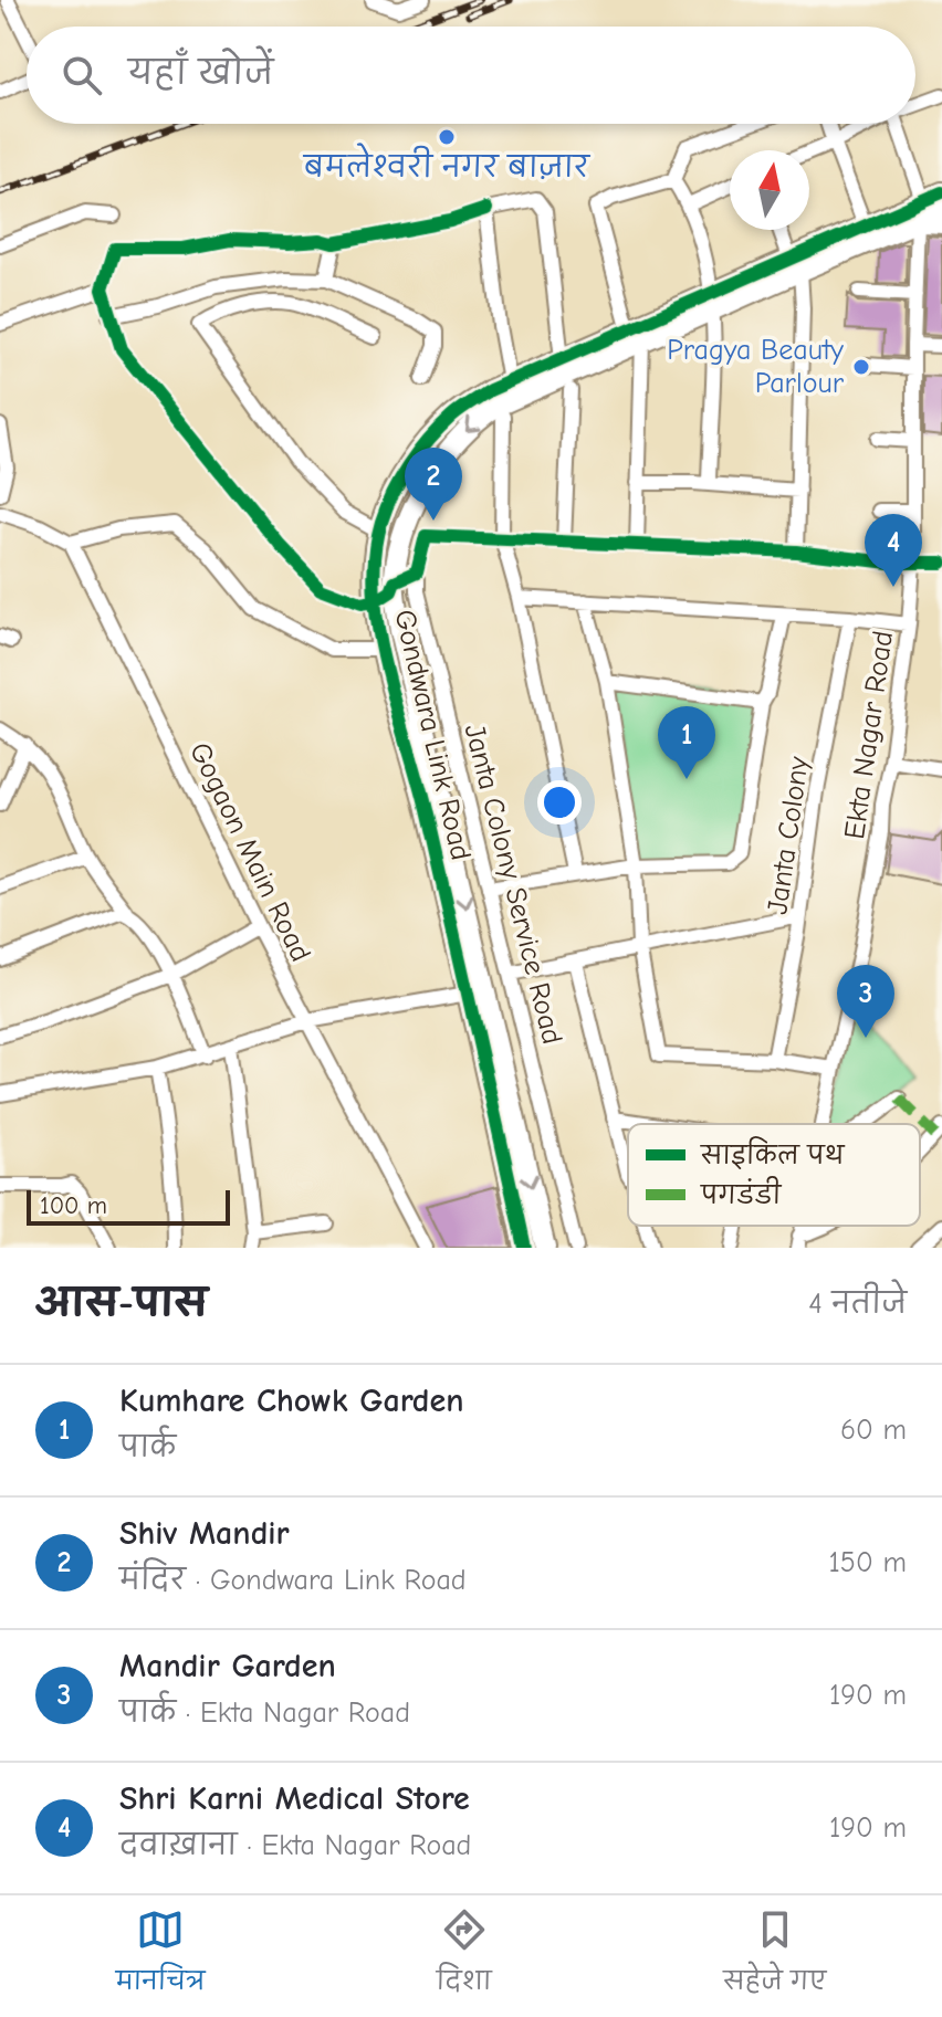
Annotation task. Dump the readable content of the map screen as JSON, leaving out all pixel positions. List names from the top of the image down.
{
  "streets": {
    "street": [
      "Gondwara Link Road",
      "Ekta Nagar Road",
      "Janta Colony",
      "Gogaon Main Road",
      "Janta Colony Service Road"
    ]
  },
  "crossings": [
    ["Gondwara Link Road", "Janta Colony Service Road"]
  ],
  "places": ["बमलेश्वरी नगर बाज़ार", "Pragya Beauty Parlour"],
  "legend": ["साइकिल पथ", "पगडंडी"],
  "scale_bar": "100 m",
  "north": "top",
  "page": {
    "search": "यहाँ खोजें",
    "pins": [
      "2",
      "4",
      "1",
      "3"
    ],
    "scale": "100 m",
    "heading": ["आस-पास", "4 नतीजे"],
    "list": [
      {
        "mark": "1",
        "name": "Kumhare Chowk Garden",
        "note": "पार्क",
        "value": "60 m"
      },
      {
        "mark": "2",
        "name": "Shiv Mandir",
        "note": "मंदिर · Gondwara Link Road",
        "value": "150 m"
      },
      {
        "mark": "3",
        "name": "Mandir Garden",
        "note": "पार्क · Ekta Nagar Road",
        "value": "190 m"
      },
      {
        "mark": "4",
        "name": "Shri Karni Medical Store",
        "note": "दवाख़ाना · Ekta Nagar Road",
        "value": "190 m"
      }
    ],
    "nav": ["मानचित्र", "दिशा", "सहेजे गए"]
  }
}
